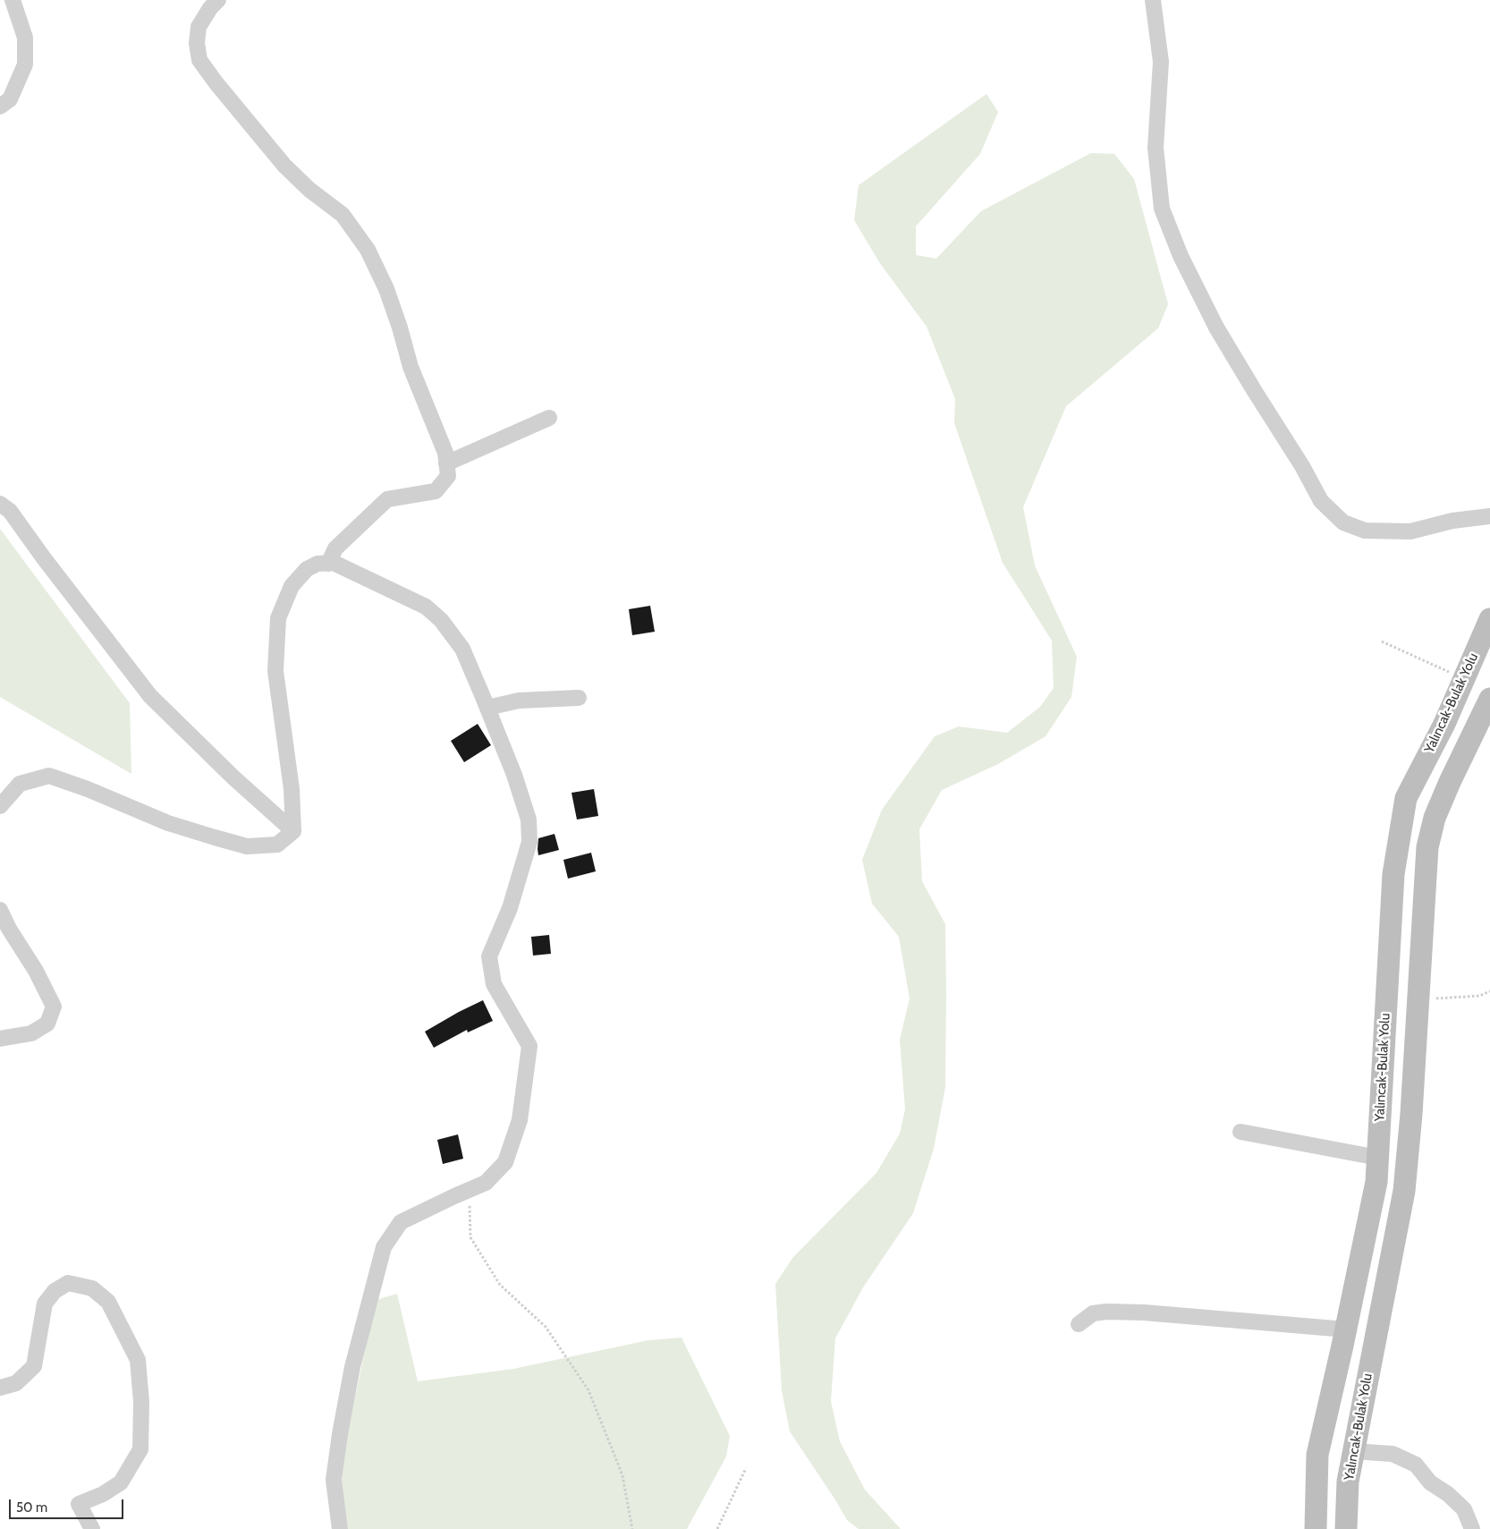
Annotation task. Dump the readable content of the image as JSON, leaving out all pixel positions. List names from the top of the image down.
{
  "streets": {
    "main road": ["Yalıncak-Bulak Yolu"]
  },
  "scale_bar": "50 m"
}
